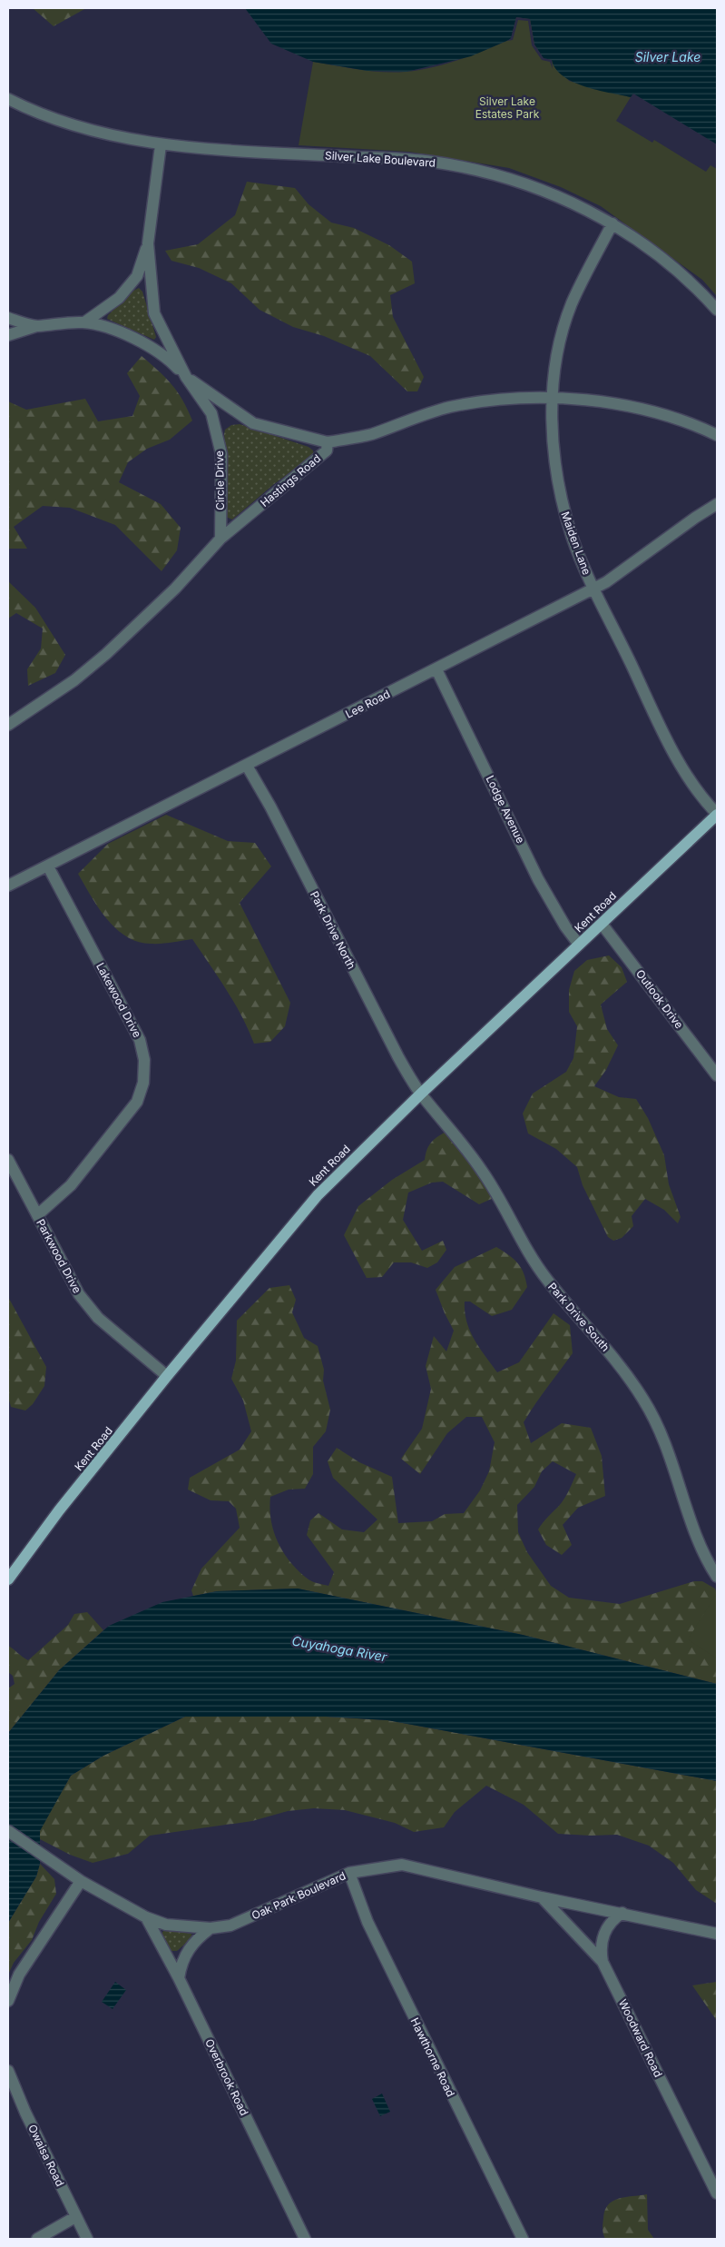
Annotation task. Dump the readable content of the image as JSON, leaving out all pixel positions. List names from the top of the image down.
{
  "streets": {
    "main road": ["Kent Road"],
    "street": [
      "Silver Lake Boulevard",
      "Circle Drive",
      "Hastings Road",
      "Maiden Lane",
      "Lee Road",
      "Lodge Avenue",
      "Park Drive North",
      "Outlook Drive",
      "Lakewood Drive",
      "Parkwood Drive",
      "Park Drive South",
      "Oak Park Boulevard",
      "Woodward Road",
      "Hawthorne Road",
      "Overbrook Road",
      "Owaisa Road"
    ]
  },
  "crossings": [
    ["Silver Lake Boulevard", "Circle Drive"],
    ["Silver Lake Boulevard", "Maiden Lane"],
    ["Circle Drive", "Hastings Road"],
    ["Hastings Road", "Maiden Lane"],
    ["Maiden Lane", "Lee Road"],
    ["Maiden Lane", "Kent Road"],
    ["Lee Road", "Lodge Avenue"],
    ["Lee Road", "Park Drive North"],
    ["Lee Road", "Lakewood Drive"],
    ["Lodge Avenue", "Kent Road"],
    ["Kent Road", "Park Drive North"],
    ["Kent Road", "Outlook Drive"],
    ["Kent Road", "Parkwood Drive"],
    ["Kent Road", "Park Drive South"],
    ["Park Drive North", "Park Drive South"],
    ["Lakewood Drive", "Parkwood Drive"],
    ["Oak Park Boulevard", "Woodward Road"],
    ["Oak Park Boulevard", "Hawthorne Road"],
    ["Oak Park Boulevard", "Overbrook Road"]
  ],
  "water": ["Silver Lake", "Cuyahoga River"],
  "parks": ["Silver Lake Estates Park"]
}
